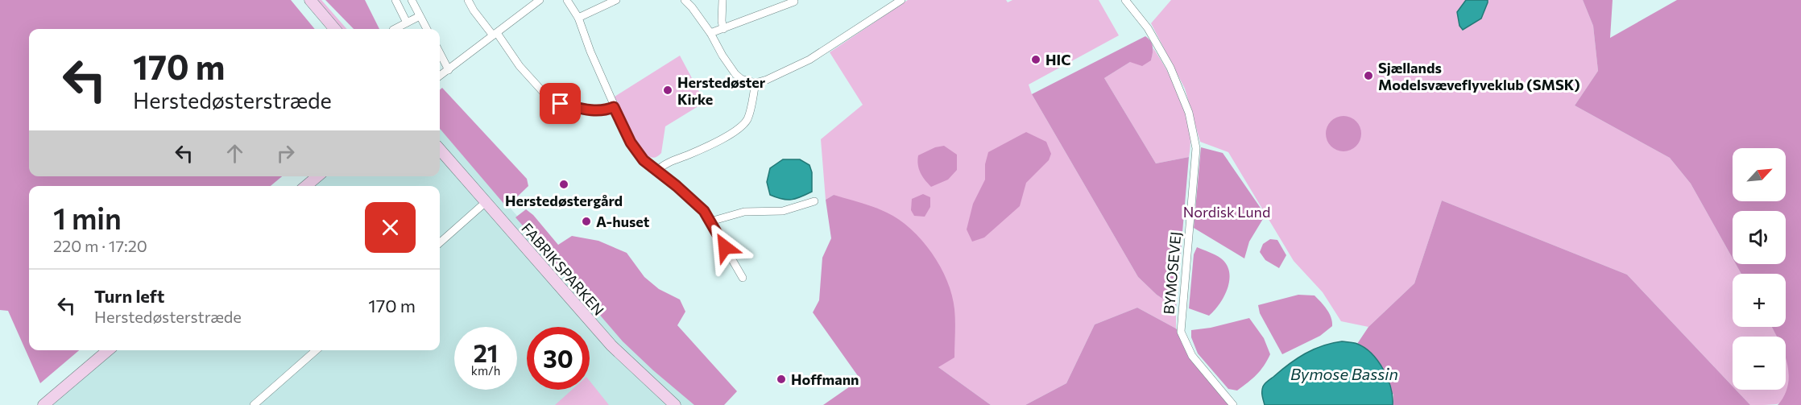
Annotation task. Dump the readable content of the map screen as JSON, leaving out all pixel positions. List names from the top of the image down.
{
  "streets": {
    "street": ["FABRIKSPARKEN", "BYMOSEVEJ"]
  },
  "water": ["Bymose Bassin"],
  "parks": ["Nordisk Lund"],
  "places": [
    "HIC",
    "Sjællands Modelsvæveflyveklub (SMSK)",
    "Herstedøster Kirke",
    "Herstedøstergård",
    "A-huset",
    "Hoffmann"
  ],
  "north": "top right",
  "page": {
    "turn": ["170 m", "Herstedøsterstræde"],
    "map_buttons": ["+", "−"],
    "heading": ["1 min", "220 m · 17:20"],
    "list": [
      {
        "name": "Turn left",
        "note": "Herstedøsterstræde",
        "value": "170 m"
      }
    ],
    "speed": "21 km/h",
    "limit": "30"
  }
}
